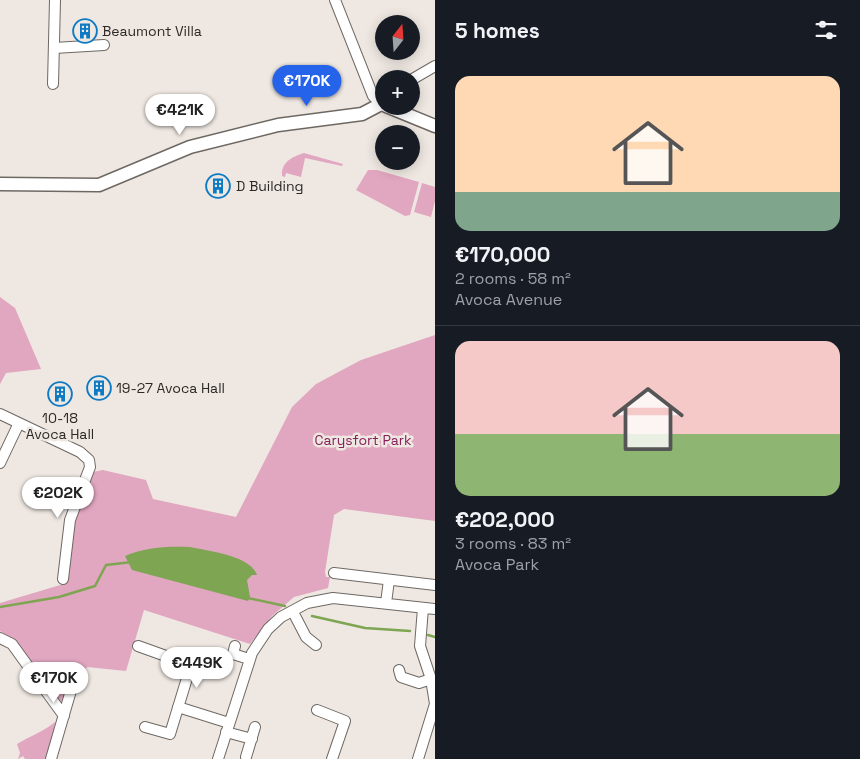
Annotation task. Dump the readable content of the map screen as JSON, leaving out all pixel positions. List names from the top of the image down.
{
  "parks": ["Carysfort Park"],
  "places": {
    "building": [
      "Beaumont Villa",
      "D Building",
      "19-27 Avoca Hall",
      "10-18 Avoca Hall"
    ]
  },
  "north": "top",
  "page": {
    "heading": "5 homes",
    "map_buttons": ["+", "−"],
    "list": [
      {
        "name": "€170,000",
        "note": "2 rooms · 58 m² · Avoca Avenue"
      },
      {
        "name": "€202,000",
        "note": "3 rooms · 83 m² · Avoca Park"
      }
    ],
    "price": [
      "€170K",
      "€421K",
      "€202K",
      "€449K",
      "€170K"
    ]
  }
}
